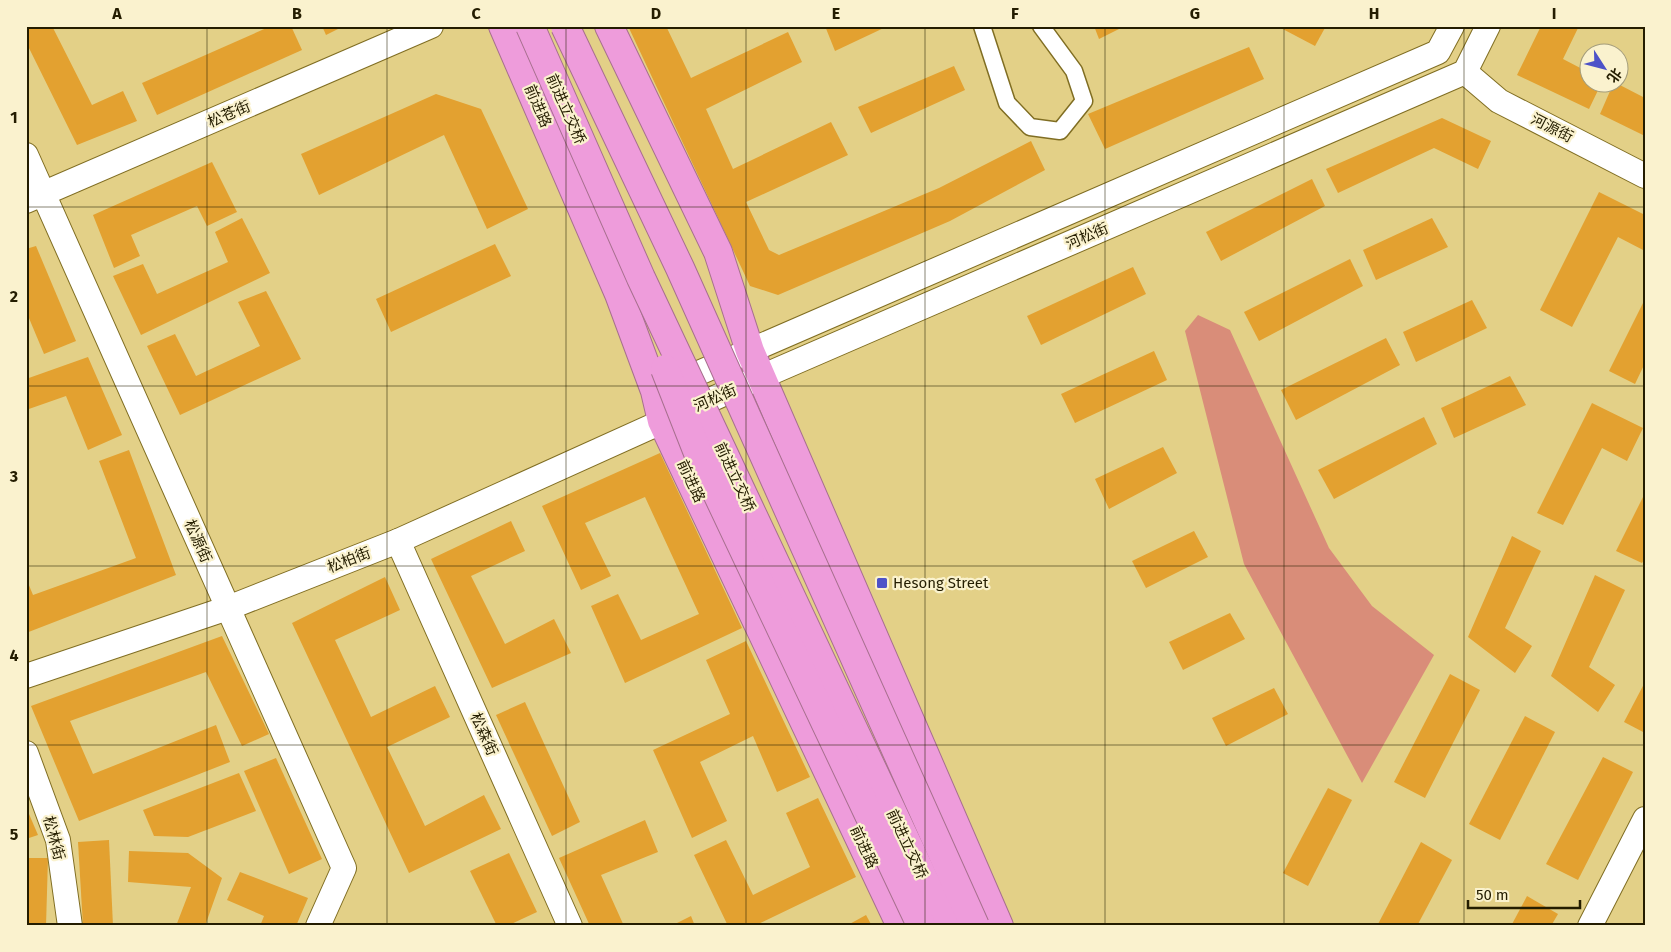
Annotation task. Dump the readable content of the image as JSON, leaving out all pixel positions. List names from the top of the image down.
{
  "streets": {
    "highway": ["前进路", "前进立交桥"],
    "street": [
      "松苍街",
      "河源街",
      "河松街",
      "松源街",
      "松柏街",
      "松森街",
      "松林街"
    ]
  },
  "crossings": [
    ["前进路", "河松街"],
    ["前进路", "松柏街"],
    ["松苍街", "松源街"],
    ["河源街", "河松街"],
    ["河松街", "松柏街"],
    ["松源街", "松柏街"],
    ["松柏街", "松森街"]
  ],
  "places": {
    "transit": ["Hesong Street"]
  },
  "scale_bar": "50 m",
  "north": "bottom right",
  "grid": {
    "columns": [
      "A",
      "B",
      "C",
      "D",
      "E",
      "F",
      "G",
      "H",
      "I"
    ],
    "rows": [
      "1",
      "2",
      "3",
      "4",
      "5"
    ]
  }
}
